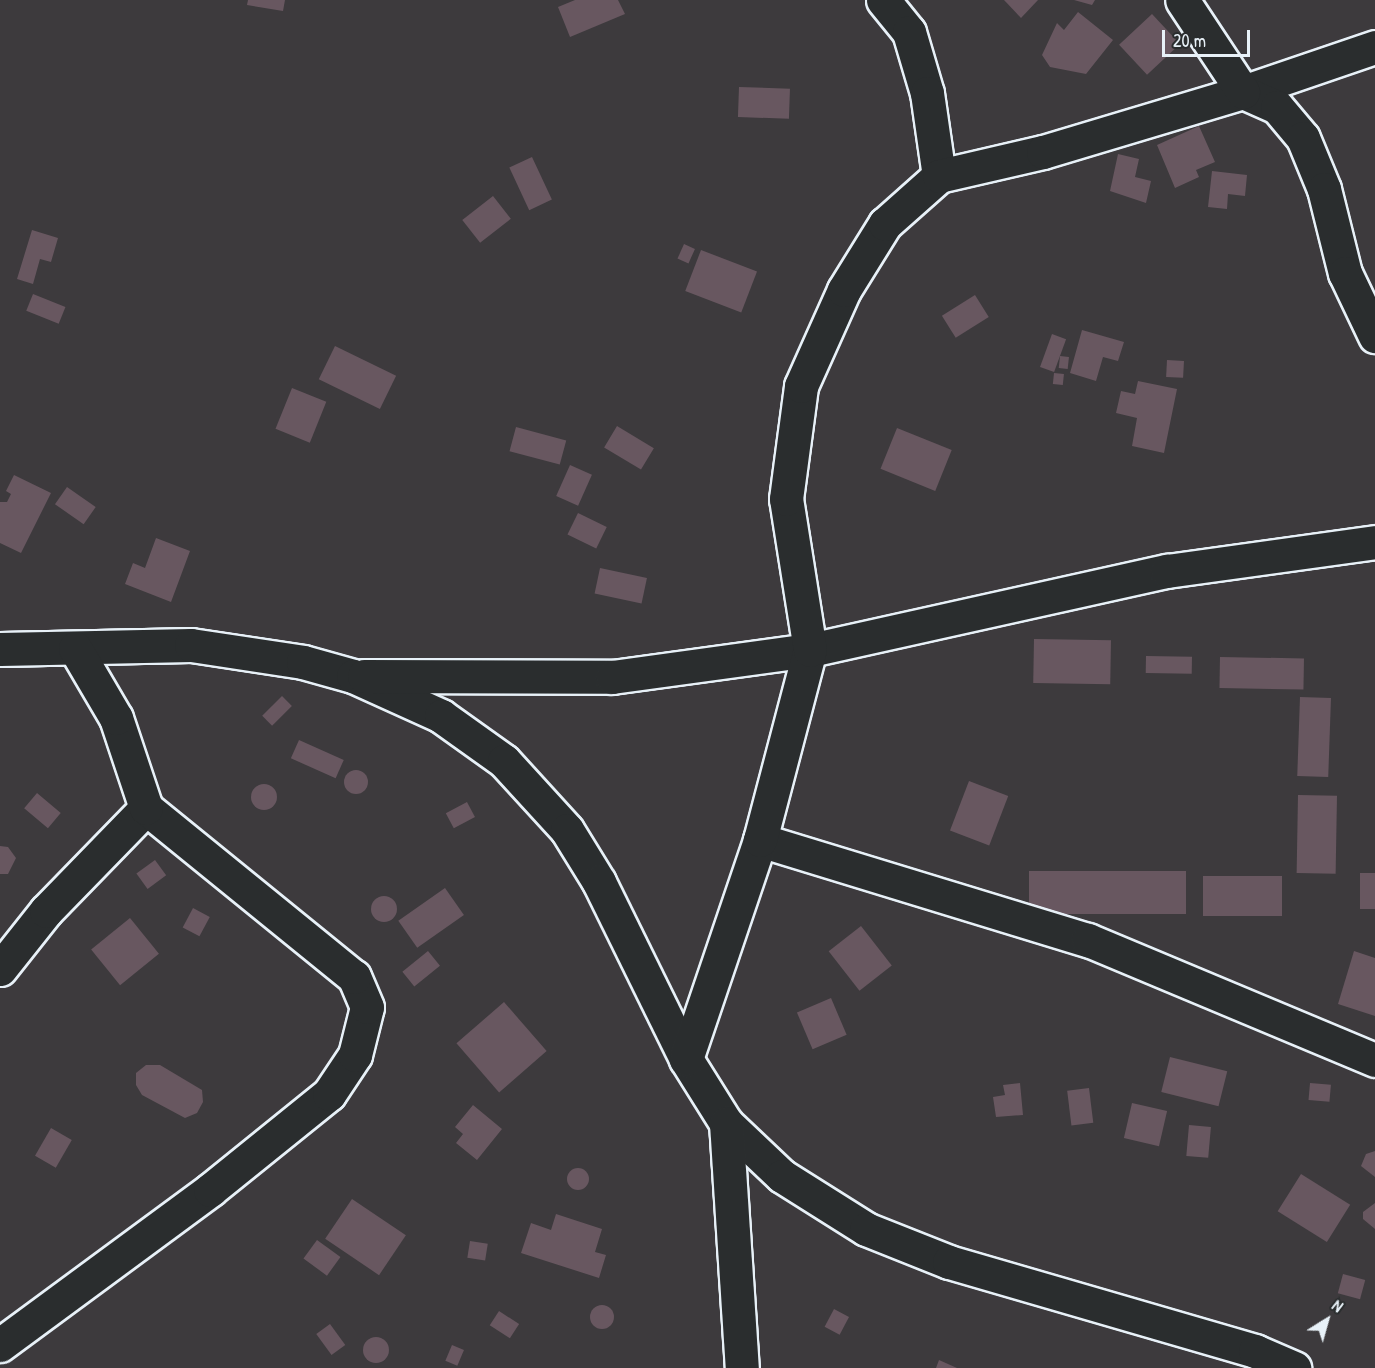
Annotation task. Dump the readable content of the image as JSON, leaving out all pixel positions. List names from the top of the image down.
{
  "scale_bar": "20 m",
  "north": "top right"
}
